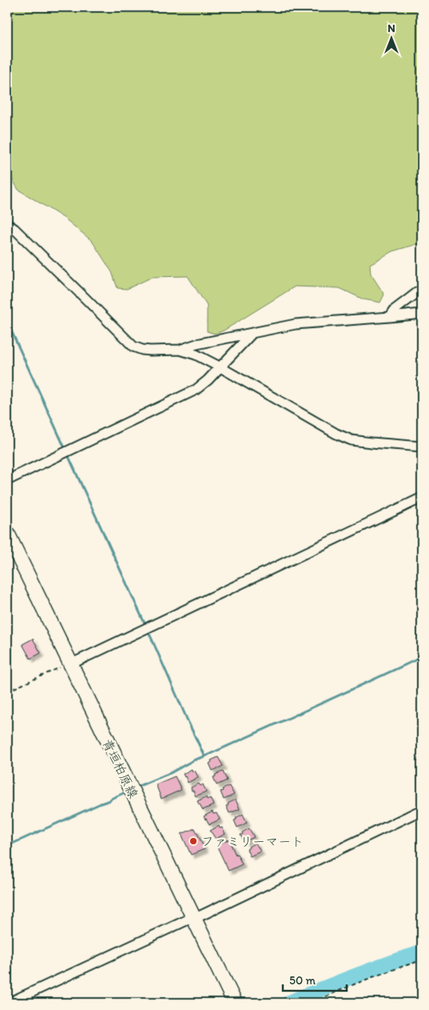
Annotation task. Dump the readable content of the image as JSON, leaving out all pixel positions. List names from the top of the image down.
{
  "streets": {
    "main road": ["青垣柏原線"]
  },
  "places": ["ファミリーマート"],
  "scale_bar": "50 m",
  "north": "top"
}
